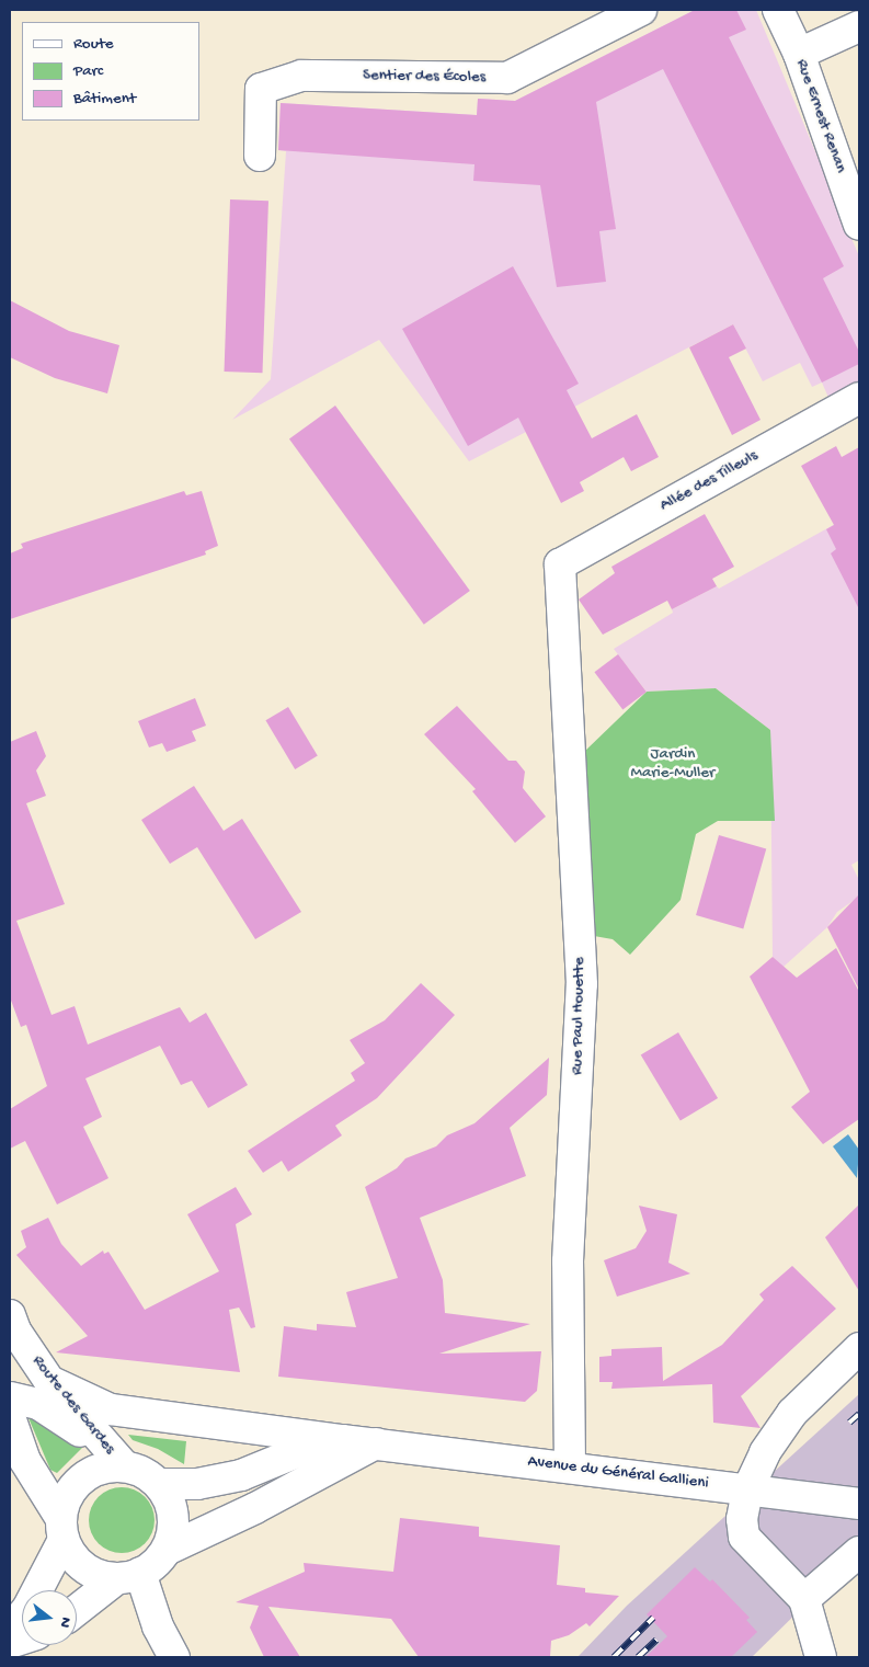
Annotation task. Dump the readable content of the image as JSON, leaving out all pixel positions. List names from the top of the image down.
{
  "streets": {
    "street": [
      "Sentier des Écoles",
      "Rue Ernest Renan",
      "Allée des Tilleuls",
      "Rue Paul Houette",
      "Route des Gardes",
      "Avenue du Général Gallieni"
    ]
  },
  "crossings": [
    ["Allée des Tilleuls", "Rue Paul Houette"],
    ["Rue Paul Houette", "Avenue du Général Gallieni"],
    ["Route des Gardes", "Avenue du Général Gallieni"]
  ],
  "parks": ["Jardin Marie-Muller"],
  "legend": ["Route", "Parc", "Bâtiment"],
  "north": "right"
}
